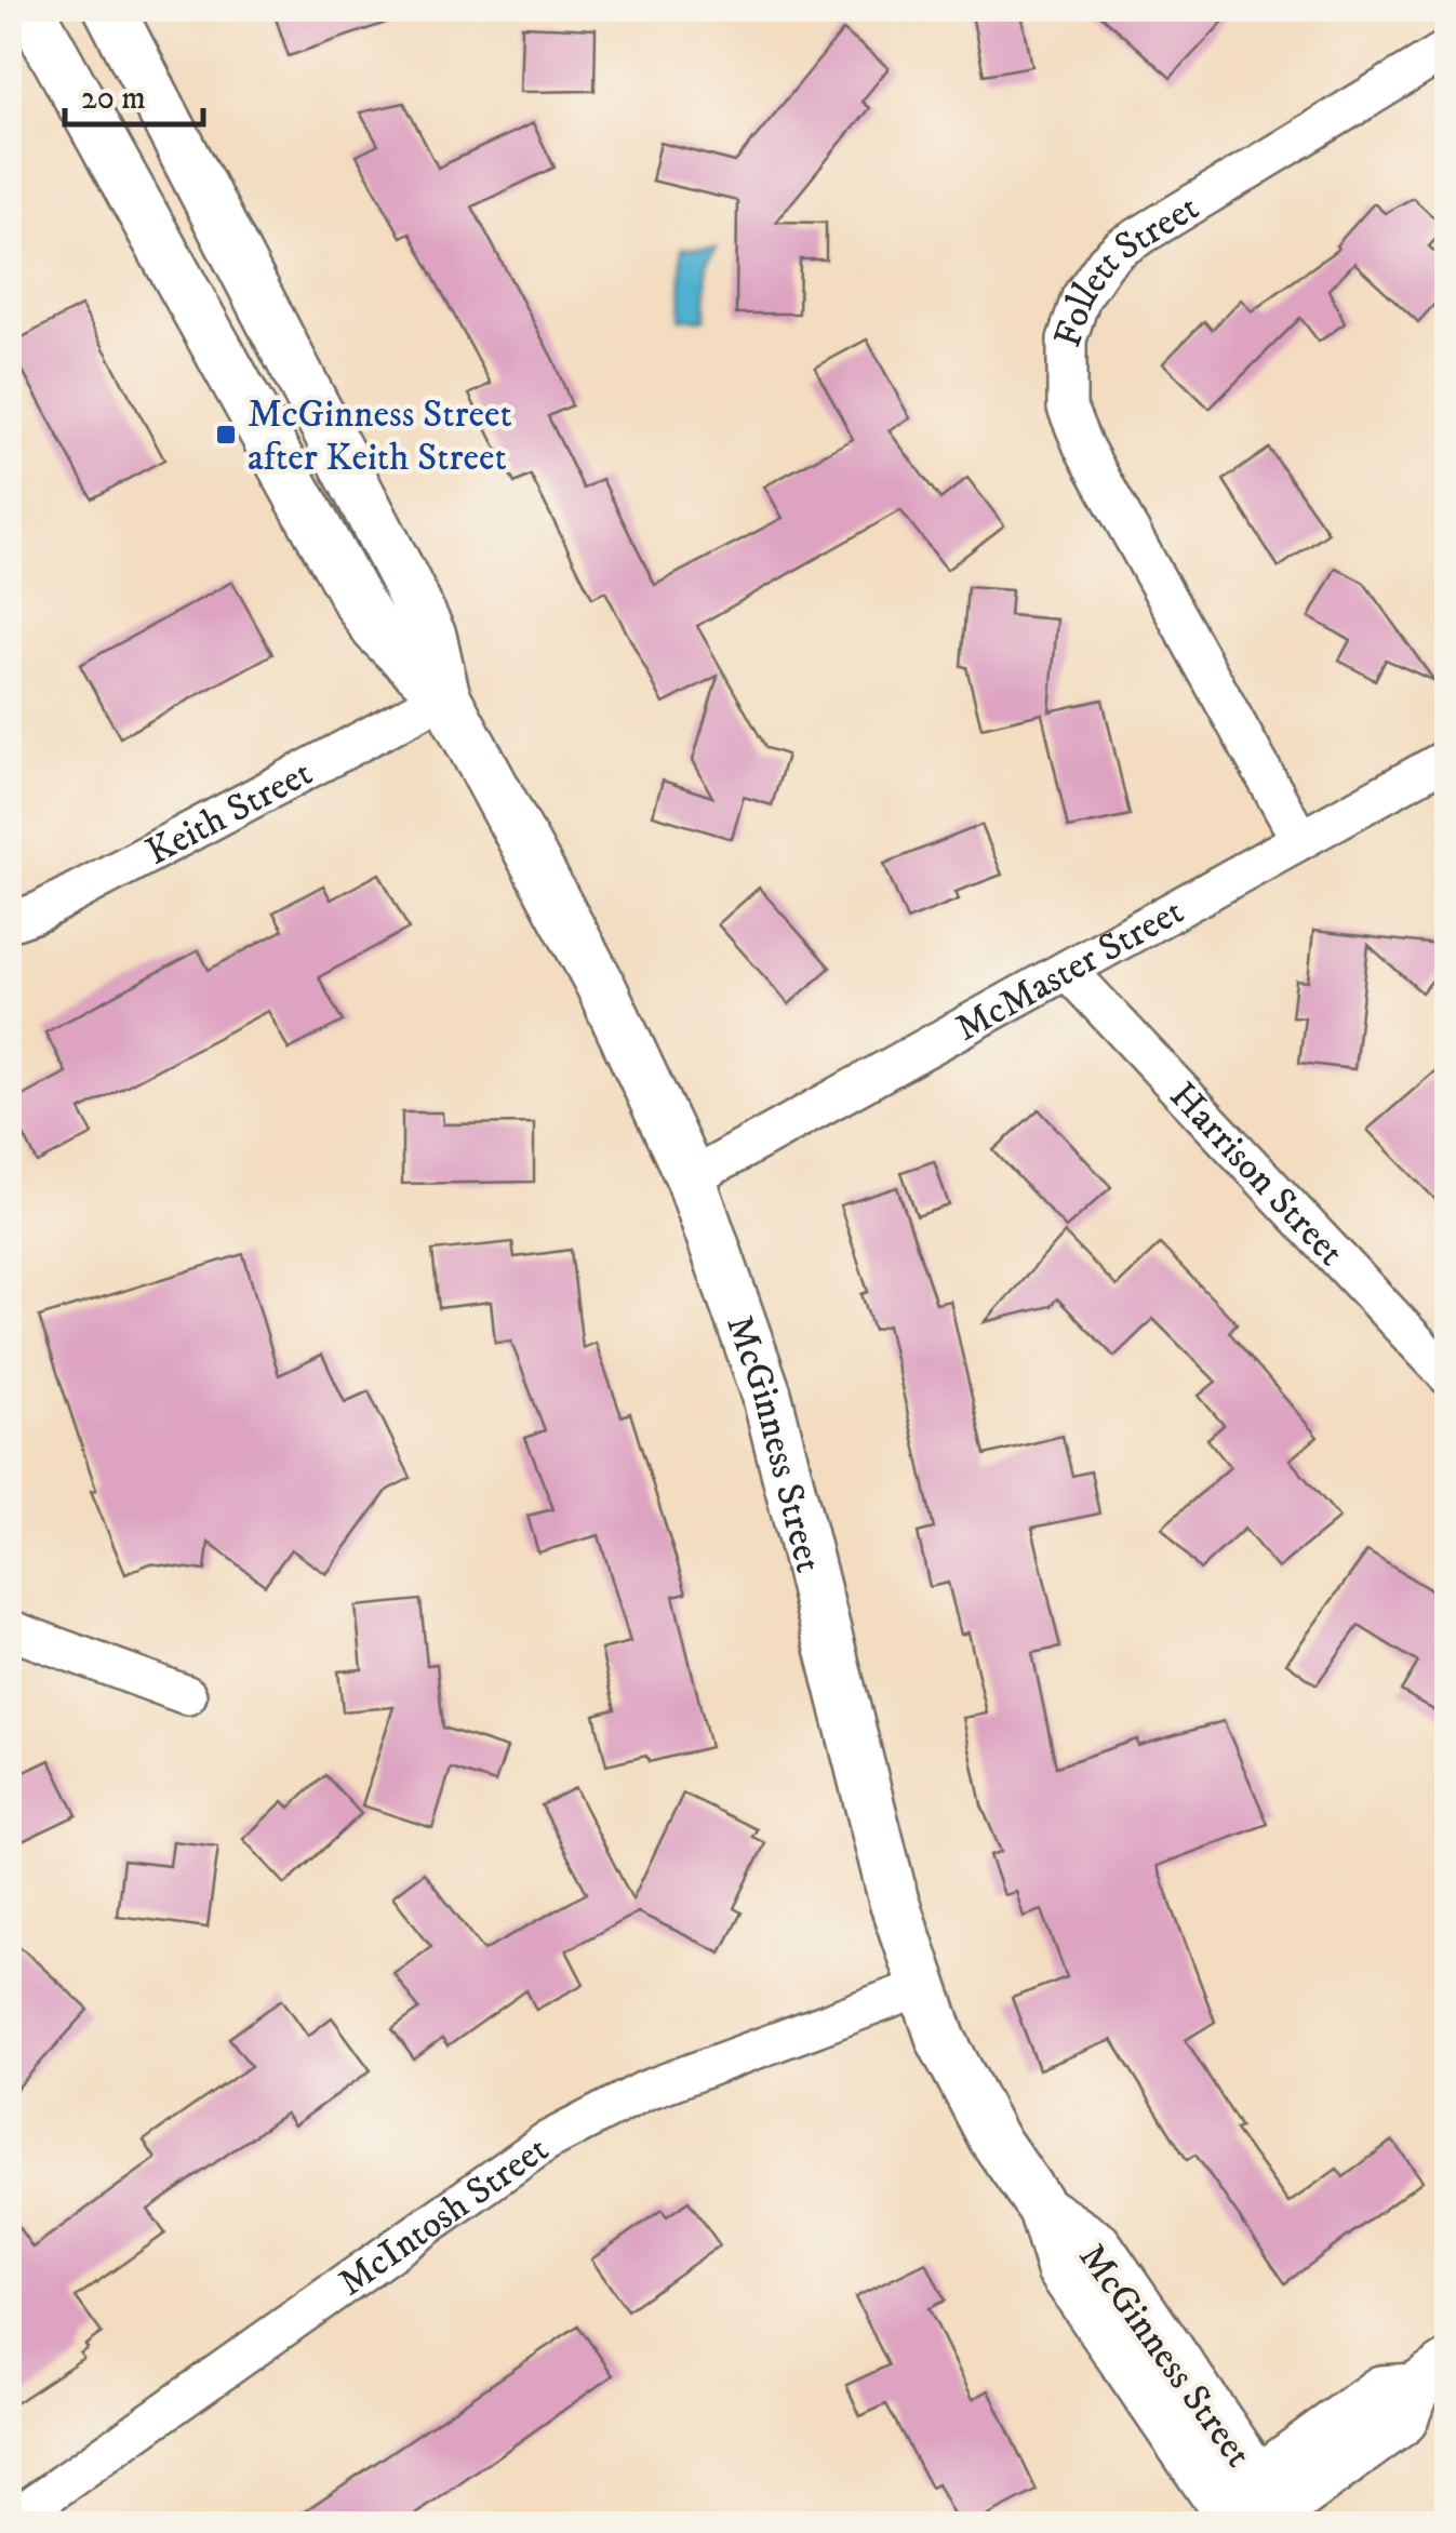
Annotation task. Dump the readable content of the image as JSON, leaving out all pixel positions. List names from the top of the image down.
{
  "streets": {
    "street": [
      "Follett Street",
      "Keith Street",
      "McMaster Street",
      "Harrison Street",
      "McGinness Street",
      "McIntosh Street"
    ]
  },
  "crossings": [
    ["Follett Street", "McMaster Street"],
    ["Keith Street", "McGinness Street"],
    ["McMaster Street", "Harrison Street"],
    ["McMaster Street", "McGinness Street"],
    ["McGinness Street", "McIntosh Street"]
  ],
  "places": {
    "transit": ["McGinness Street after Keith Street"]
  },
  "scale_bar": "20 m"
}
